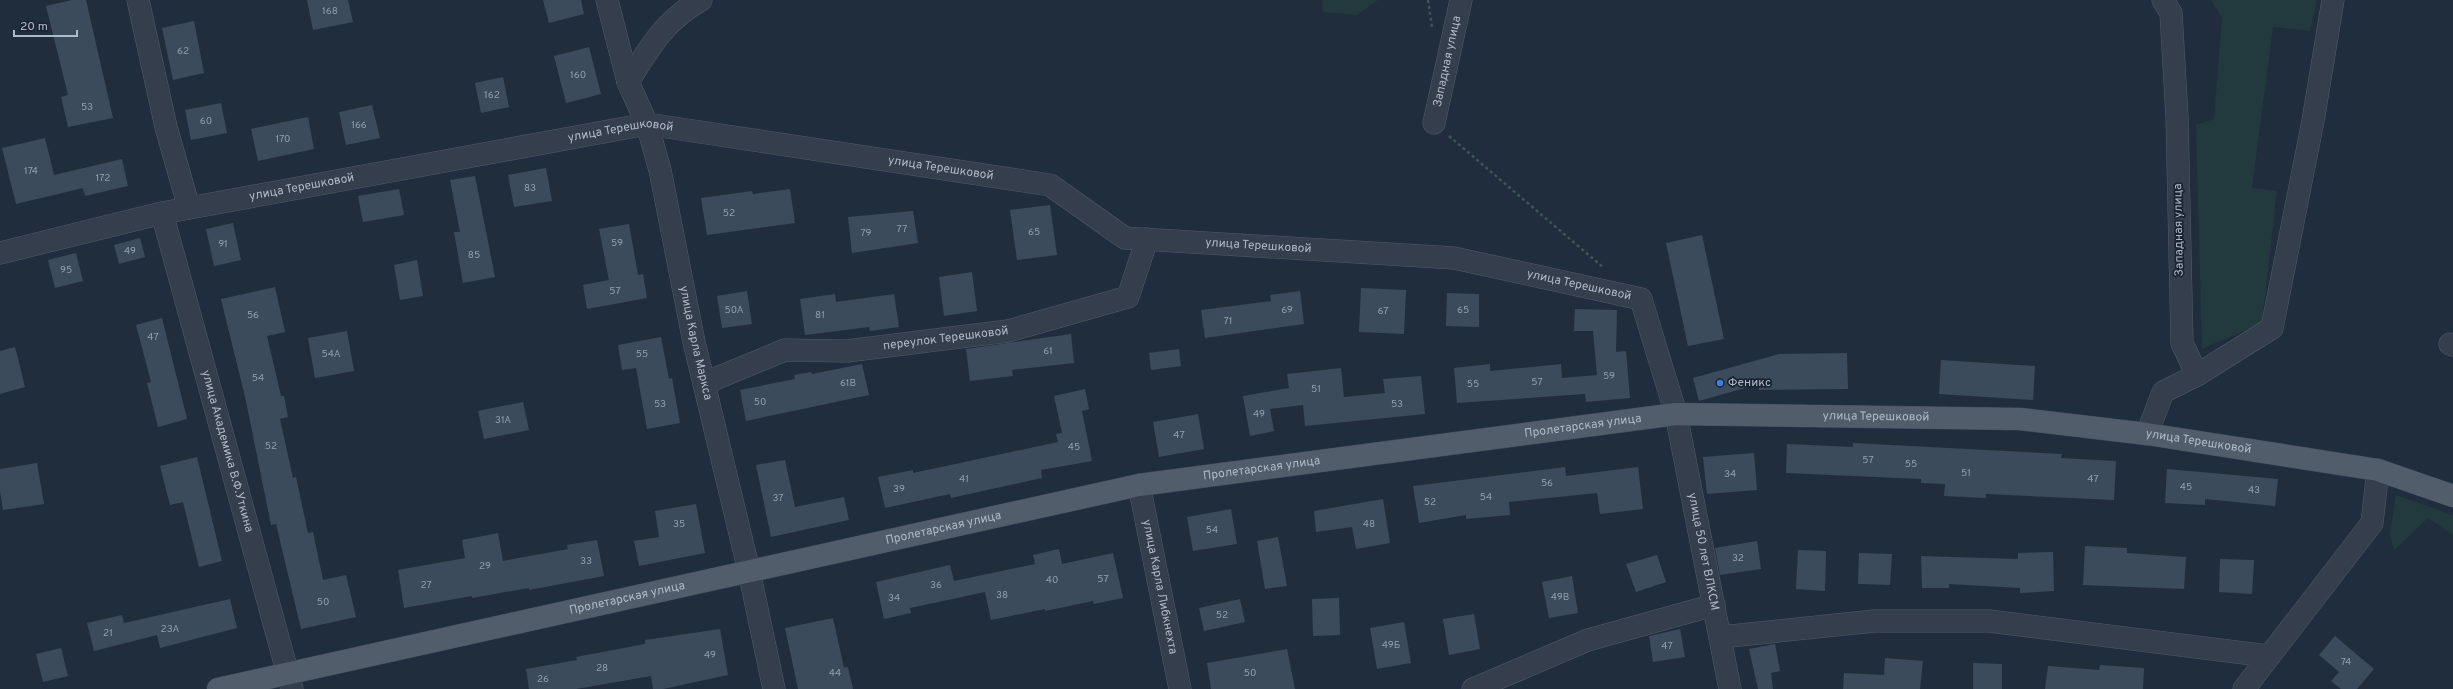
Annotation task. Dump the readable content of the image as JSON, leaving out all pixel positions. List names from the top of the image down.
{
  "streets": {
    "main road": ["улица Терешковой", "Пролетарская улица"],
    "street": [
      "Западная улица",
      "переулок Терешковой",
      "улица Карла Маркса",
      "улица Академика В.Ф.Уткина",
      "улица 50 лет ВЛКСМ",
      "улица Карла Либкнехта"
    ]
  },
  "crossings": [
    ["улица Терешковой", "переулок Терешковой"],
    ["улица Терешковой", "улица Карла Маркса"],
    ["улица Терешковой", "Пролетарская улица"],
    ["улица Терешковой", "улица Академика В.Ф.Уткина"],
    ["улица Терешковой", "улица 50 лет ВЛКСМ"],
    ["переулок Терешковой", "улица Карла Маркса"],
    ["улица Карла Маркса", "Пролетарская улица"],
    ["Пролетарская улица", "улица Академика В.Ф.Уткина"],
    ["Пролетарская улица", "улица 50 лет ВЛКСМ"],
    ["Пролетарская улица", "улица Карла Либкнехта"]
  ],
  "places": ["Феникс"],
  "house_numbers": [
    "168",
    "62",
    "160",
    "162",
    "53",
    "60",
    "166",
    "170",
    "174",
    "172",
    "83",
    "52",
    "77",
    "65",
    "79",
    "59",
    "91",
    "49",
    "85",
    "95",
    "57",
    "50А",
    "69",
    "65",
    "67",
    "56",
    "81",
    "71",
    "47",
    "61",
    "54А",
    "55",
    "59",
    "54",
    "57",
    "61В",
    "55",
    "51",
    "50",
    "53",
    "53",
    "49",
    "31А",
    "47",
    "52",
    "45",
    "57",
    "55",
    "51",
    "34",
    "41",
    "47",
    "56",
    "45",
    "39",
    "43",
    "54",
    "37",
    "52",
    "35",
    "48",
    "54",
    "32",
    "33",
    "29",
    "57",
    "40",
    "27",
    "36",
    "38",
    "49В",
    "34",
    "50",
    "52",
    "23А",
    "21",
    "49Б",
    "47",
    "49",
    "74",
    "28",
    "44",
    "50",
    "26"
  ],
  "scale_bar": "20 m"
}
